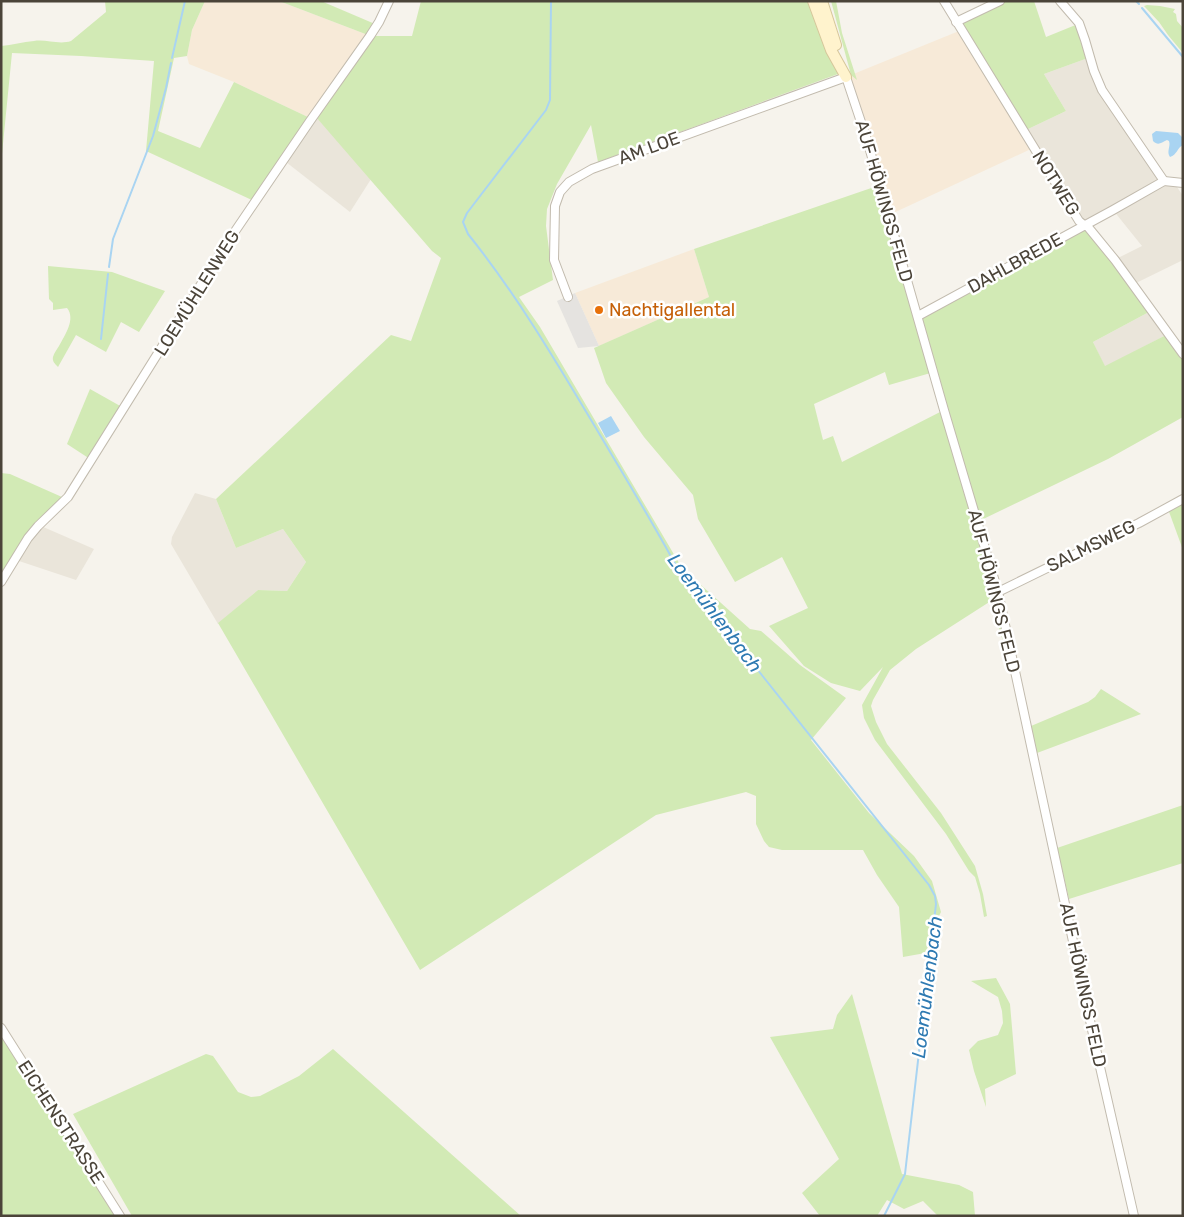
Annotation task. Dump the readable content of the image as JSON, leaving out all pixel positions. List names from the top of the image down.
{
  "streets": {
    "main road": ["AUF HÖWINGS FELD"],
    "street": [
      "AM LOE",
      "NOTWEG",
      "DAHLBREDE",
      "LOEMÜHLENWEG",
      "SALMSWEG",
      "EICHENSTRASSE"
    ]
  },
  "crossings": [
    ["AM LOE", "AUF HÖWINGS FELD"],
    ["NOTWEG", "DAHLBREDE"],
    ["AUF HÖWINGS FELD", "DAHLBREDE"],
    ["AUF HÖWINGS FELD", "SALMSWEG"]
  ],
  "water": ["Loemühlenbach"],
  "places": ["Nachtigallental"]
}
